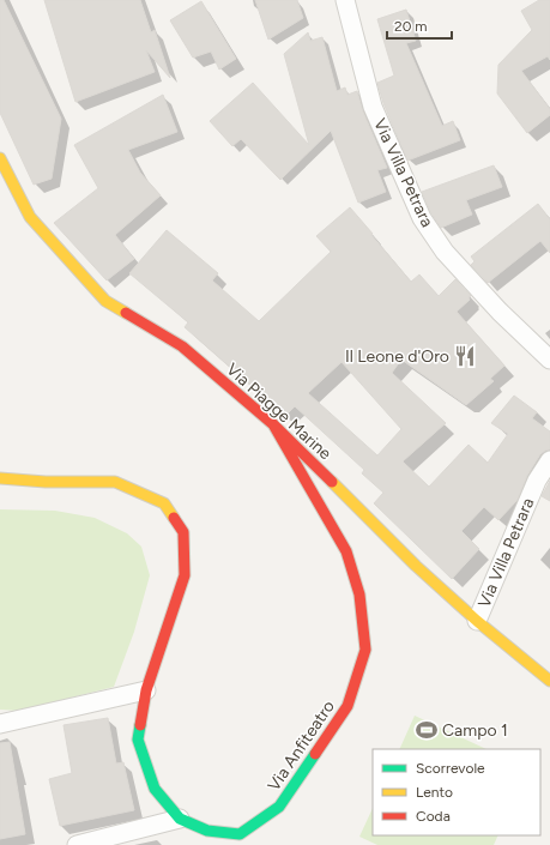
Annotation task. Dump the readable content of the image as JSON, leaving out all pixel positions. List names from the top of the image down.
{
  "streets": {
    "street": ["Via Villa Petrara", "Via Piagge Marine", "Via Anfiteatro"]
  },
  "crossings": [
    ["Via Villa Petrara", "Via Piagge Marine"],
    ["Via Piagge Marine", "Via Anfiteatro"]
  ],
  "places": {
    "restaurant": ["Il Leone d'Oro"],
    "sports": ["Campo 1"]
  },
  "legend": ["Scorrevole", "Lento", "Coda"],
  "scale_bar": "20 m"
}
